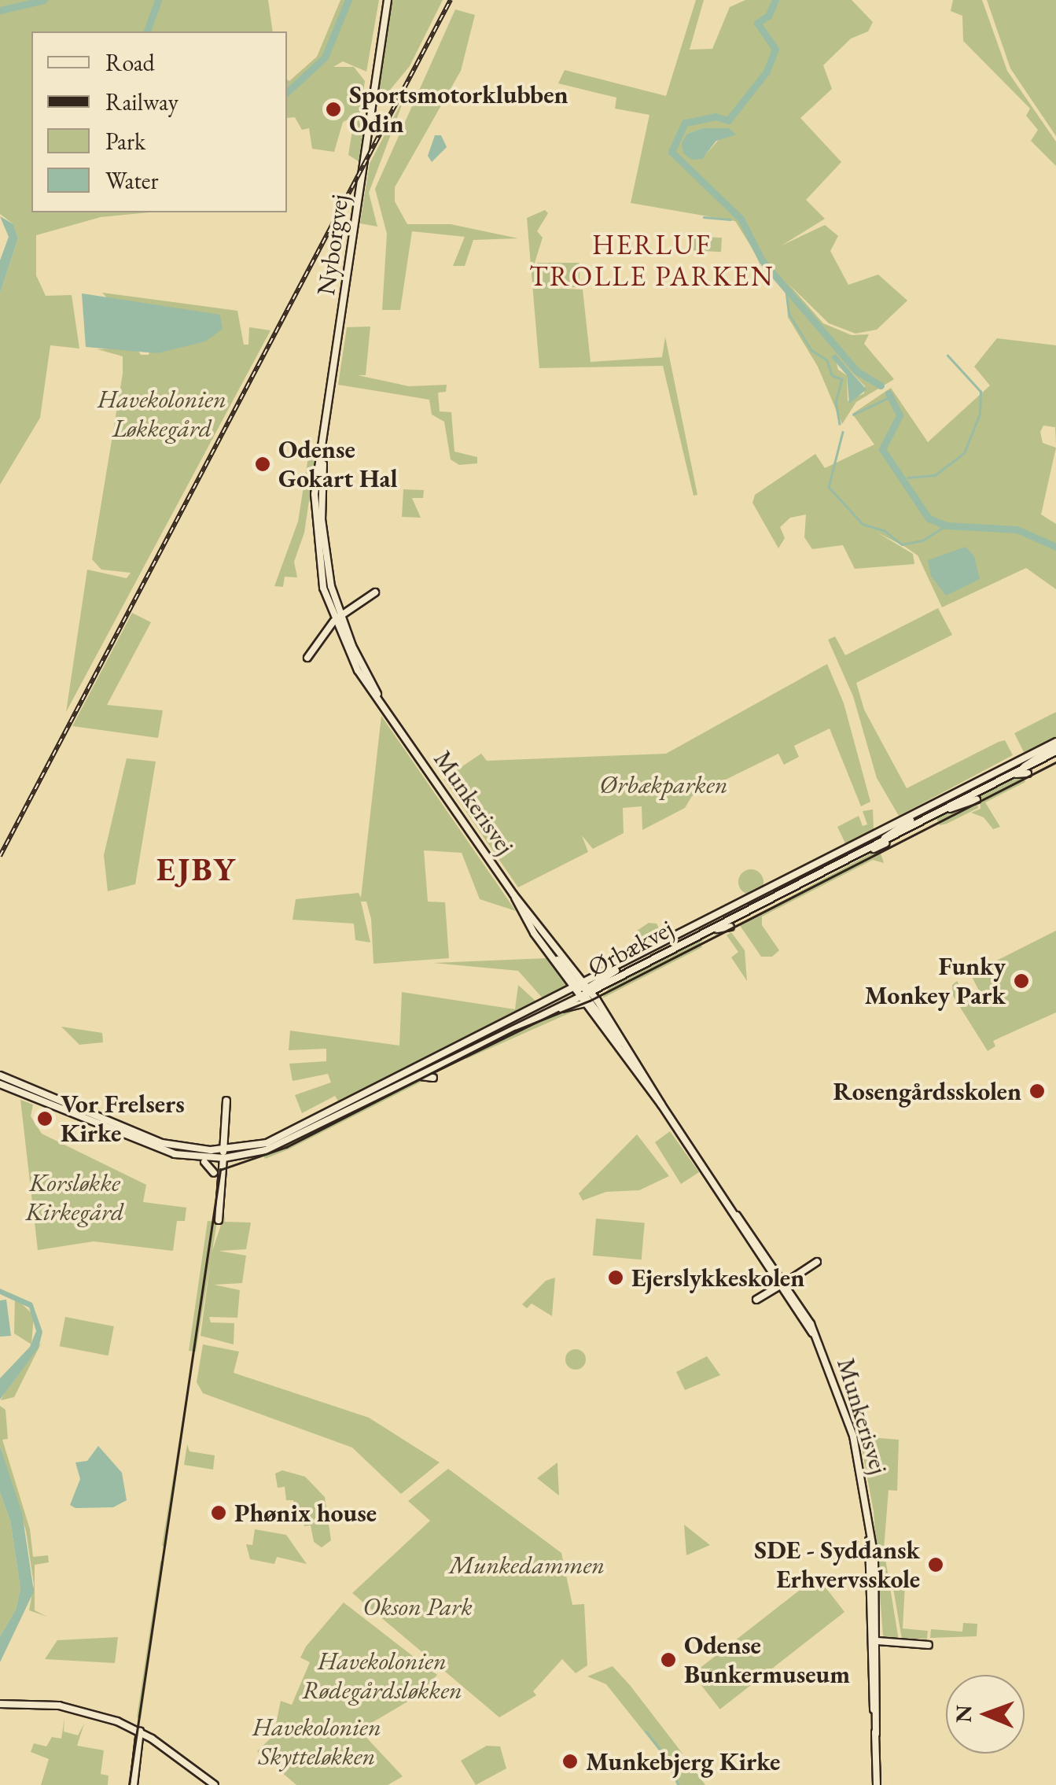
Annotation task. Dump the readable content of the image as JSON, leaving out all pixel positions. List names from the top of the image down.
{
  "streets": {
    "main road": ["Nyborgvej", "Munkerisvej", "Ørbækvej"]
  },
  "crossings": [
    ["Nyborgvej", "Munkerisvej"],
    ["Munkerisvej", "Ørbækvej"]
  ],
  "districts": ["HERLUF TROLLE PARKEN", "EJBY"],
  "parks": [
    "Havekolonien Løkkegård",
    "Ørbækparken",
    "Korsløkke Kirkegård",
    "Munkedammen",
    "Okson Park",
    "Havekolonien Rødegårdsløkken",
    "Havekolonien Skytteløkken"
  ],
  "places": [
    "Sportsmotorklubben Odin",
    "Odense Gokart Hal",
    "Funky Monkey Park",
    "Rosengårdsskolen",
    "Vor Frelsers Kirke",
    "Ejerslykkeskolen",
    "Phønix house",
    "SDE - Syddansk Erhvervsskole",
    "Odense Bunkermuseum",
    "Munkebjerg Kirke"
  ],
  "legend": [
    "Road",
    "Railway",
    "Park",
    "Water"
  ],
  "north": "left"
}
